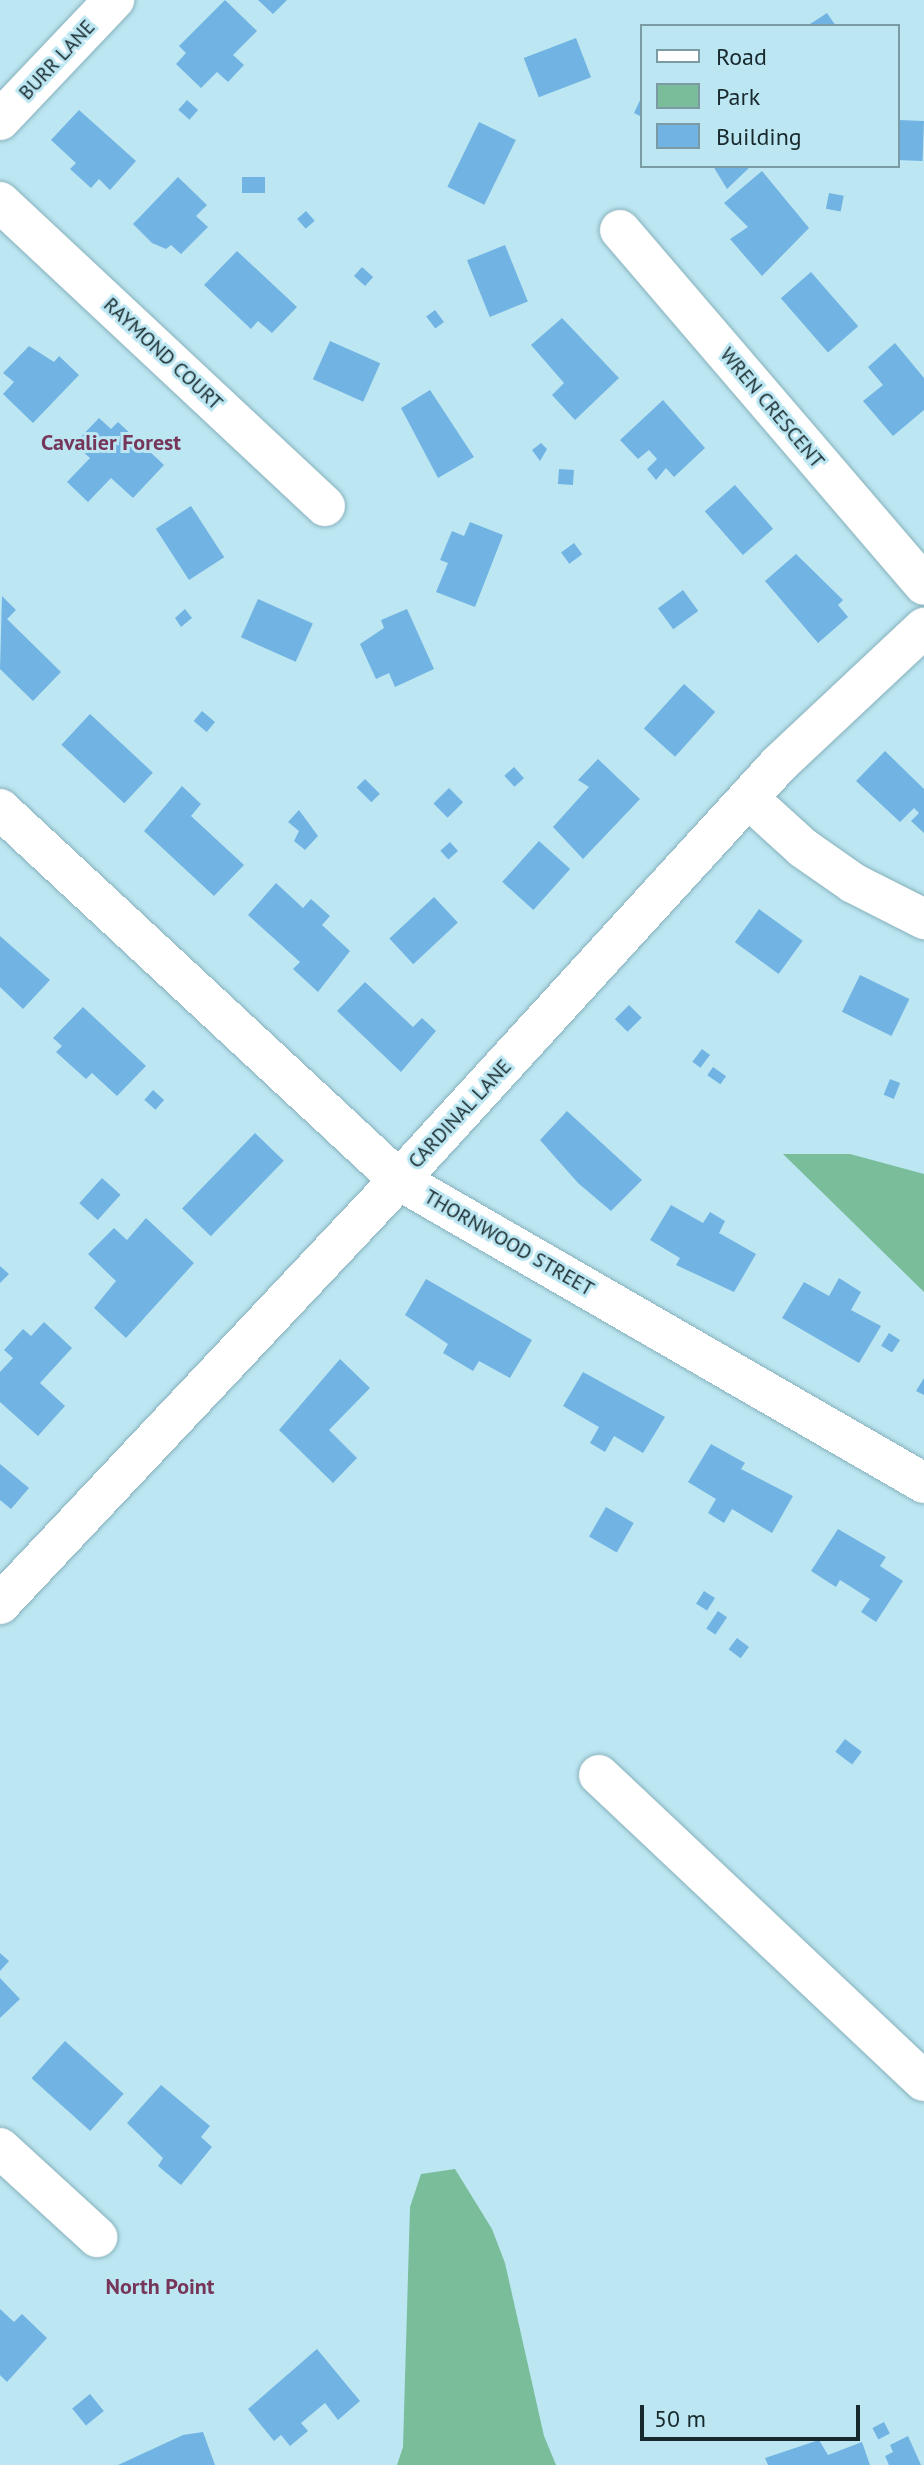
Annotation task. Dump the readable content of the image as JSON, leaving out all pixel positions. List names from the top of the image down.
{
  "streets": {
    "street": [
      "BURR LANE",
      "RAYMOND COURT",
      "WREN CRESCENT",
      "CARDINAL LANE",
      "THORNWOOD STREET"
    ]
  },
  "crossings": [
    ["CARDINAL LANE", "THORNWOOD STREET"]
  ],
  "districts": ["Cavalier Forest", "North Point"],
  "legend": ["Road", "Park", "Building"],
  "scale_bar": "50 m"
}
